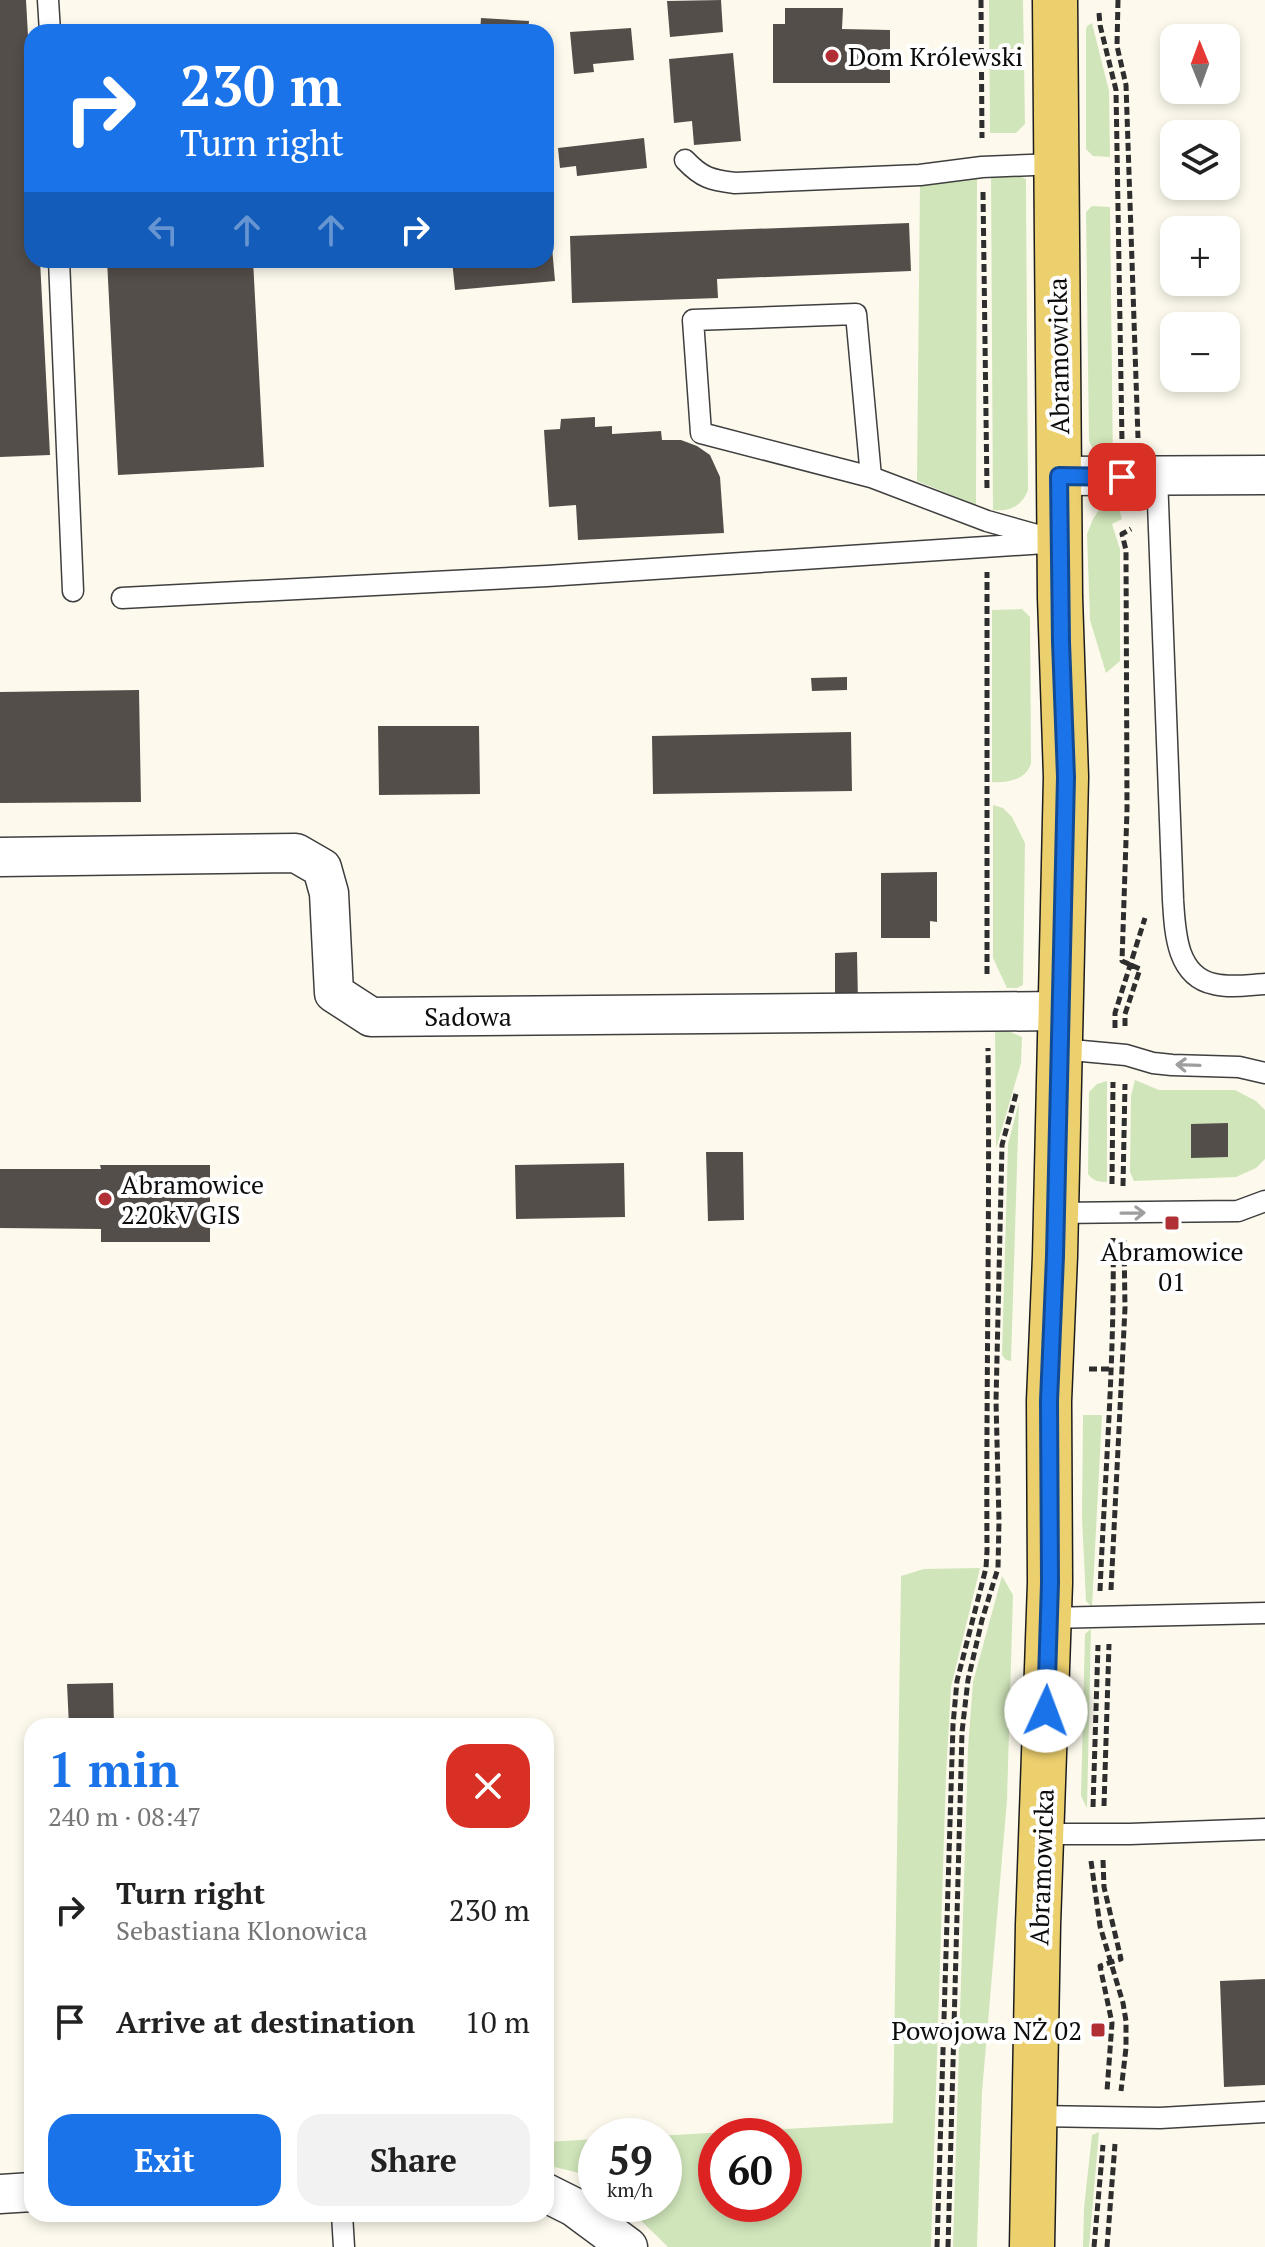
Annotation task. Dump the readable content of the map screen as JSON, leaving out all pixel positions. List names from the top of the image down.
{
  "streets": {
    "main road": ["Abramowicka"],
    "street": ["Sadowa"]
  },
  "crossings": [
    ["Abramowicka", "Sadowa"]
  ],
  "places": {
    "other": ["Dom Królewski", "Abramowice 220kV GIS"],
    "transit": ["Abramowice 01", "Powojowa NŻ 02"]
  },
  "north": "top",
  "page": {
    "map_buttons": ["+", "−"],
    "turn": ["230 m", "Turn right"],
    "heading": ["1 min", "240 m · 08:47"],
    "list": [
      {
        "name": "Turn right",
        "note": "Sebastiana Klonowica",
        "value": "230 m"
      },
      {
        "name": "Arrive at destination",
        "value": "10 m"
      }
    ],
    "buttons": ["Exit", "Share"],
    "speed": "59 km/h",
    "limit": "60"
  }
}
